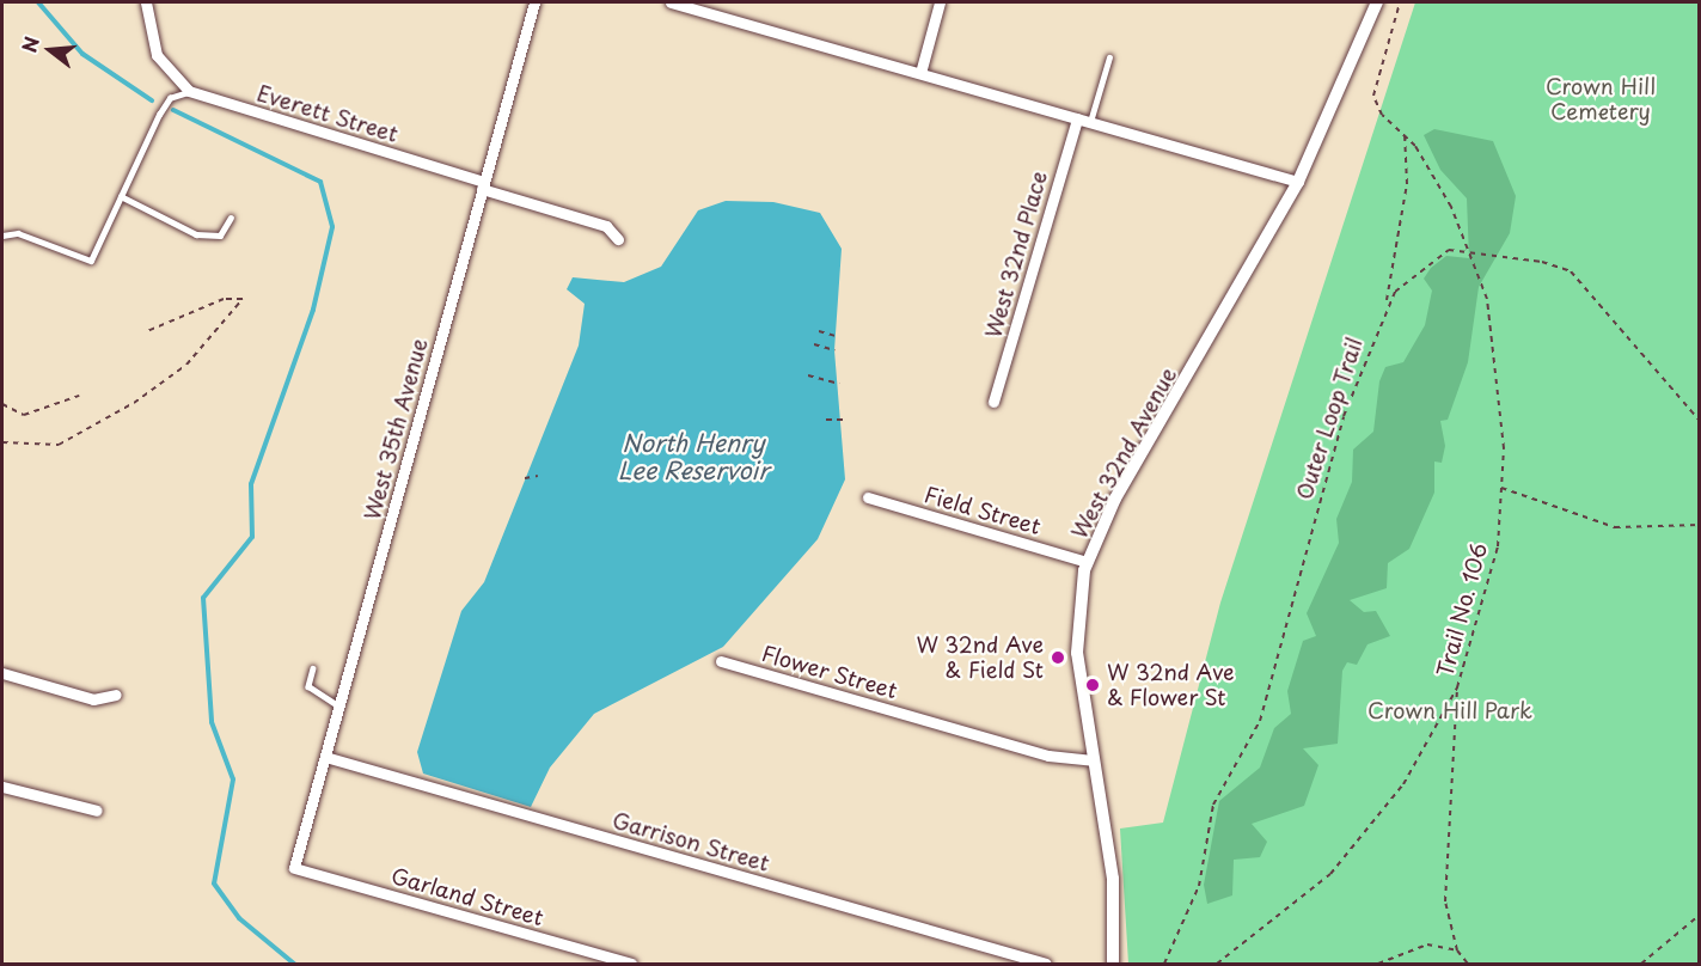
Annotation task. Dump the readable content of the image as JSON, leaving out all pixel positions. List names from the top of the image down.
{
  "streets": {
    "street": [
      "Everett Street",
      "West 32nd Place",
      "West 35th Avenue",
      "West 32nd Avenue",
      "Field Street",
      "Flower Street",
      "Garrison Street",
      "Garland Street"
    ],
    "path": ["Outer Loop Trail", "Trail No. 106"]
  },
  "crossings": [
    ["Everett Street", "West 35th Avenue"],
    ["Outer Loop Trail", "Trail No. 106"],
    ["West 35th Avenue", "Garrison Street"],
    ["West 35th Avenue", "Garland Street"],
    ["West 32nd Avenue", "Field Street"],
    ["West 32nd Avenue", "Flower Street"]
  ],
  "water": ["North Henry Lee Reservoir"],
  "parks": ["Crown Hill Cemetery", "Crown Hill Park"],
  "places": ["W 32nd Ave & Field St", "W 32nd Ave & Flower St"],
  "north": "left"
}
